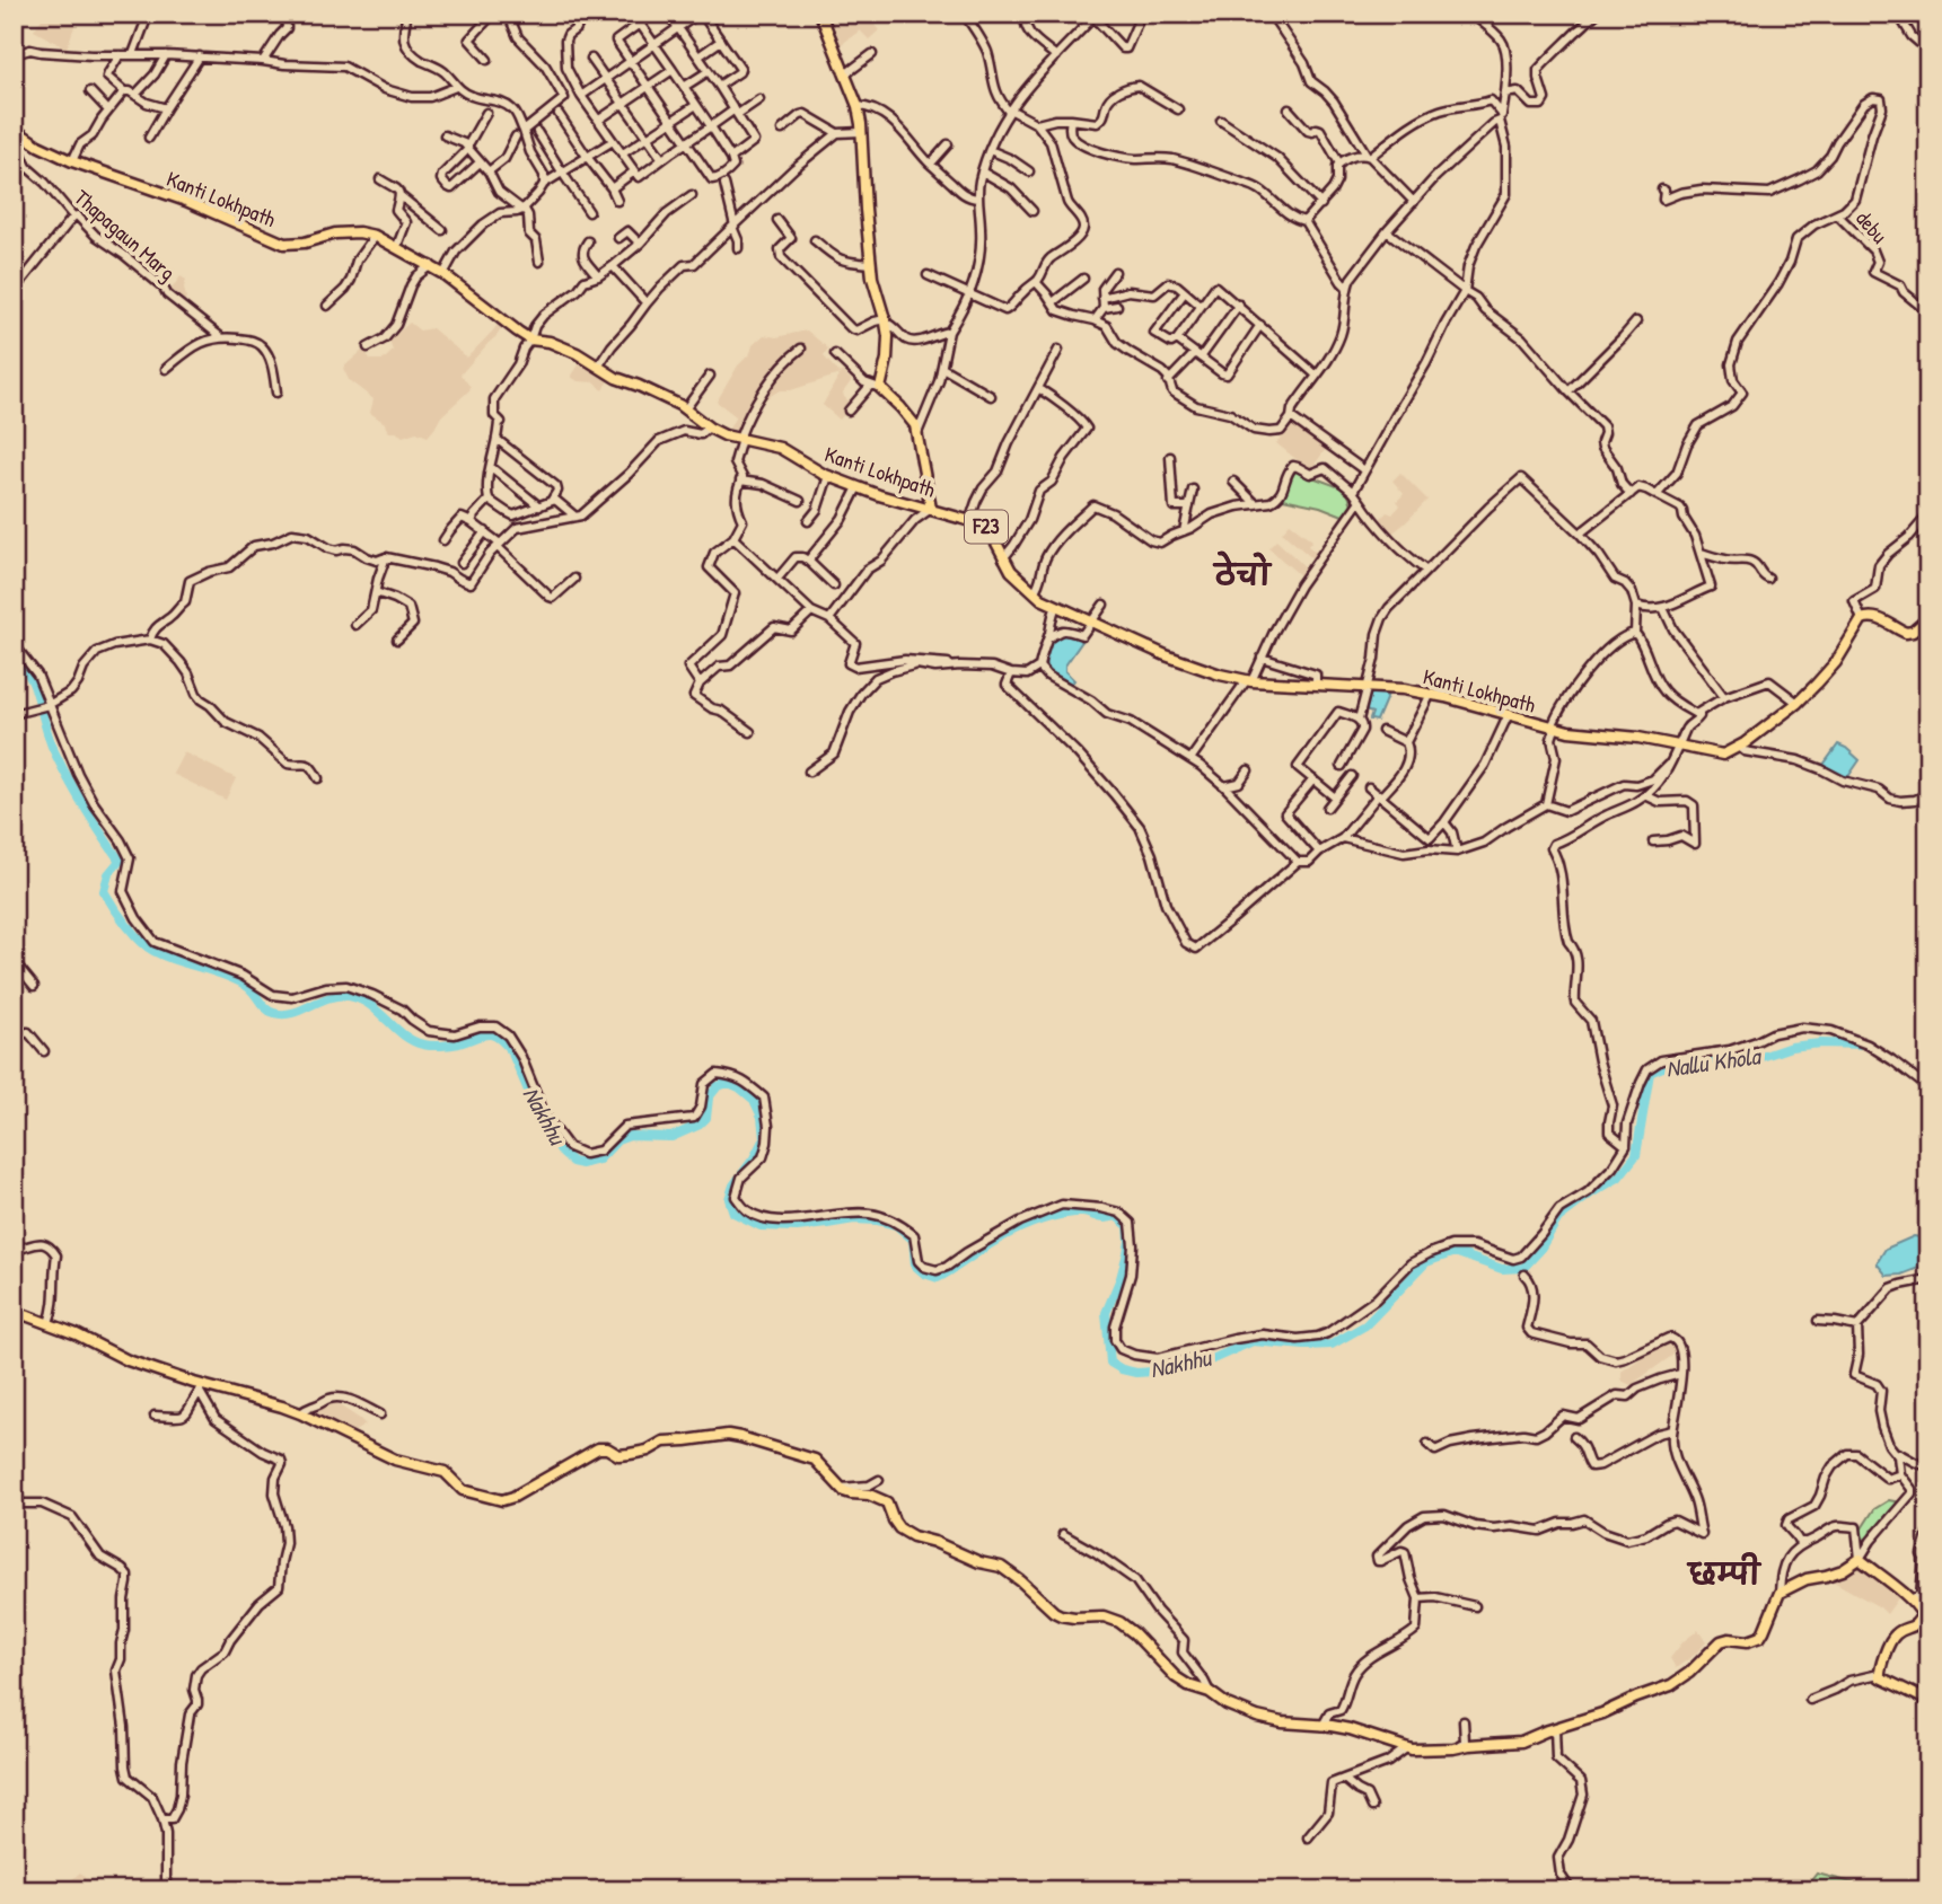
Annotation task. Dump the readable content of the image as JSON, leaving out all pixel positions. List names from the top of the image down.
{
  "streets": {
    "main road": ["Kanti Lokhpath", "F23"],
    "street": ["debu", "Thapagaun Marg"]
  },
  "districts": ["ठेचो", "छम्पी"],
  "water": ["Nallu Khola", "Nakhhu"]
}
